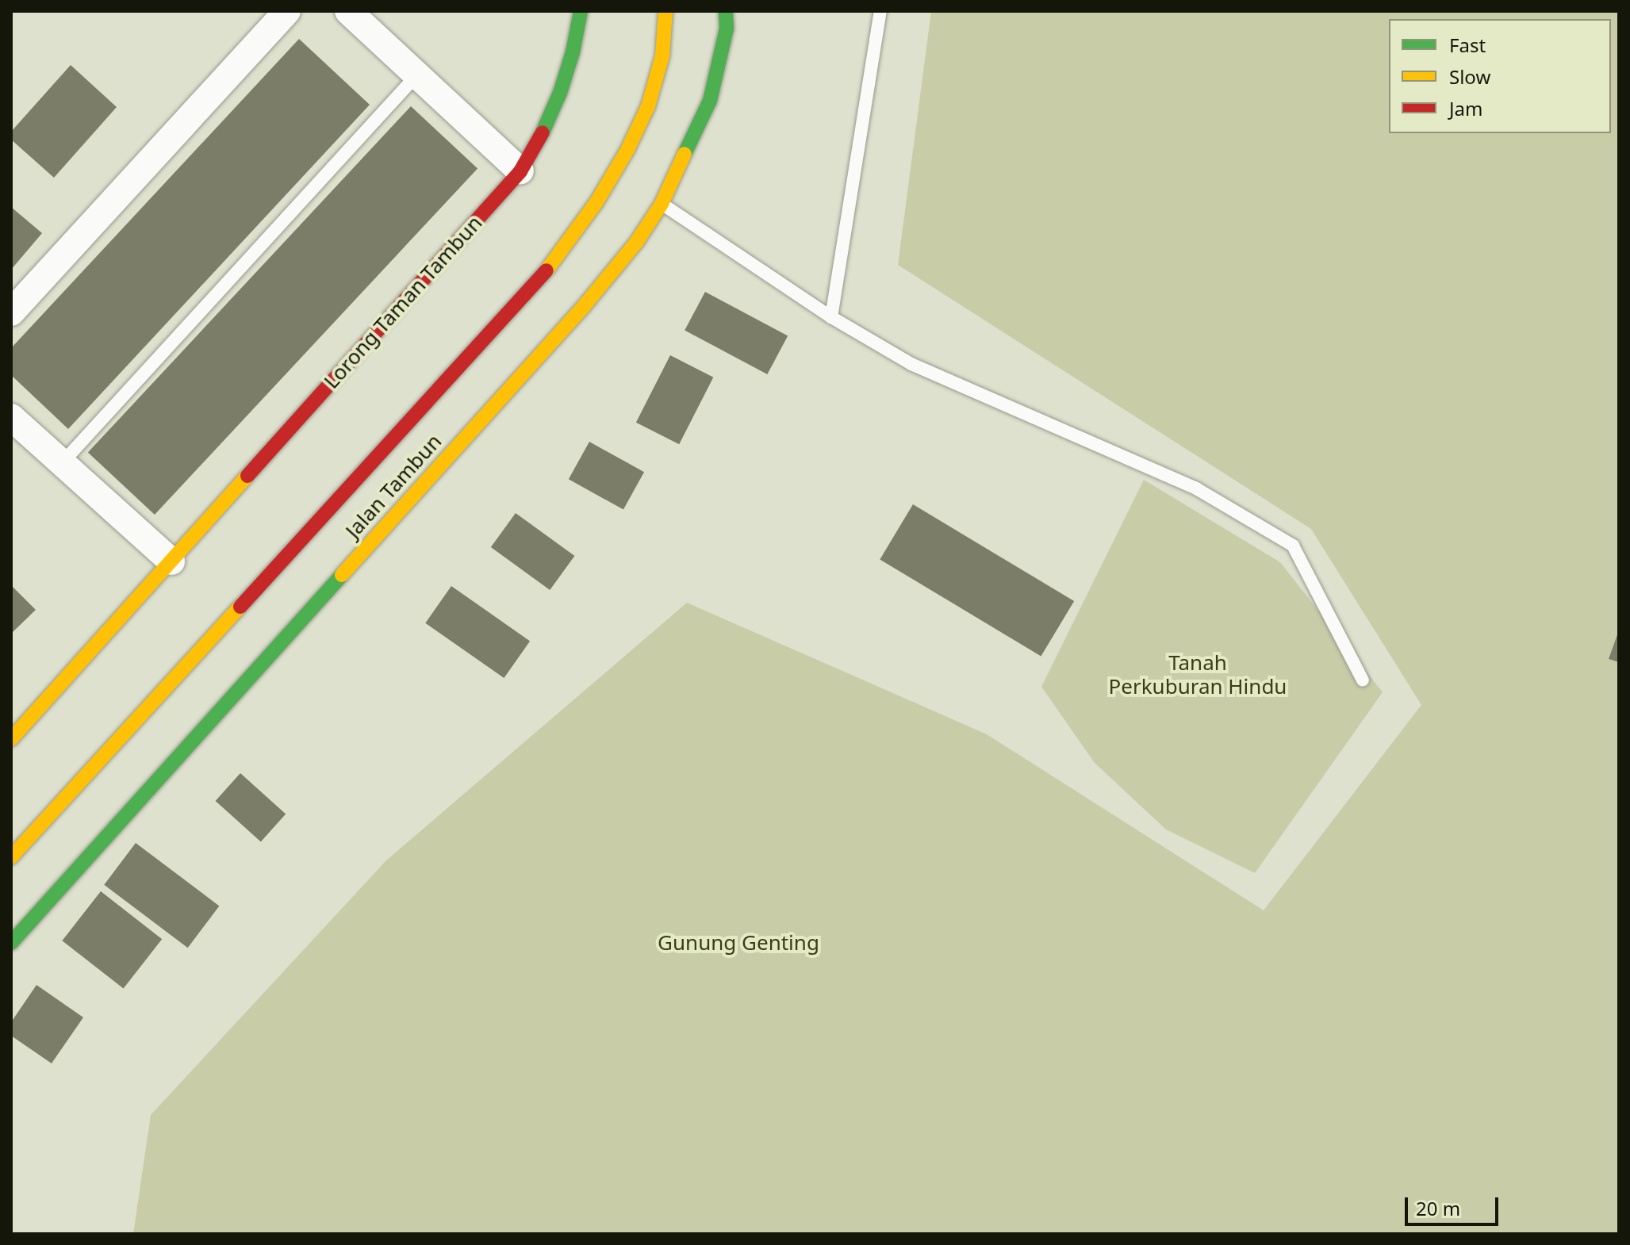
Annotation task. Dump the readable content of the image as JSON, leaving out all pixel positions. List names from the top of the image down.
{
  "streets": {
    "main road": ["Lorong Taman Tambun", "Jalan Tambun"]
  },
  "parks": ["Tanah Perkuburan Hindu", "Gunung Genting"],
  "legend": ["Fast", "Slow", "Jam"],
  "scale_bar": "20 m"
}
